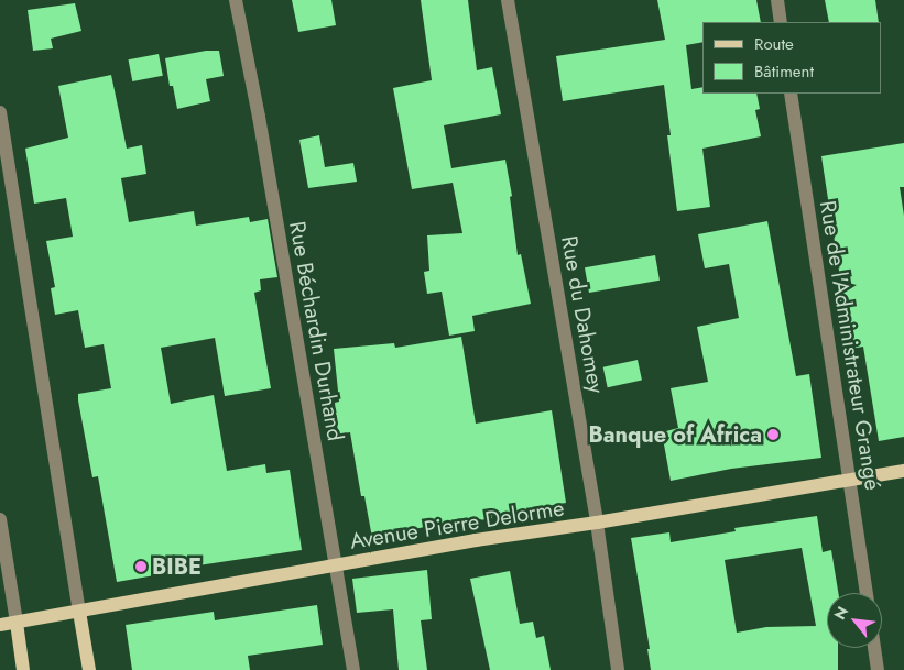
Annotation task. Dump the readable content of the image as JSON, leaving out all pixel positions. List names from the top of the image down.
{
  "streets": {
    "main road": ["Avenue Pierre Delorme"],
    "street": ["Rue du Dahomey", "Rue Béchardin Durhand", "Rue de l'Administrateur Grangé"]
  },
  "crossings": [
    ["Rue du Dahomey", "Avenue Pierre Delorme"],
    ["Rue Béchardin Durhand", "Avenue Pierre Delorme"],
    ["Rue de l'Administrateur Grangé", "Avenue Pierre Delorme"]
  ],
  "places": ["Banque of Africa", "BIBE"],
  "legend": ["Route", "Bâtiment"],
  "north": "top left"
}
